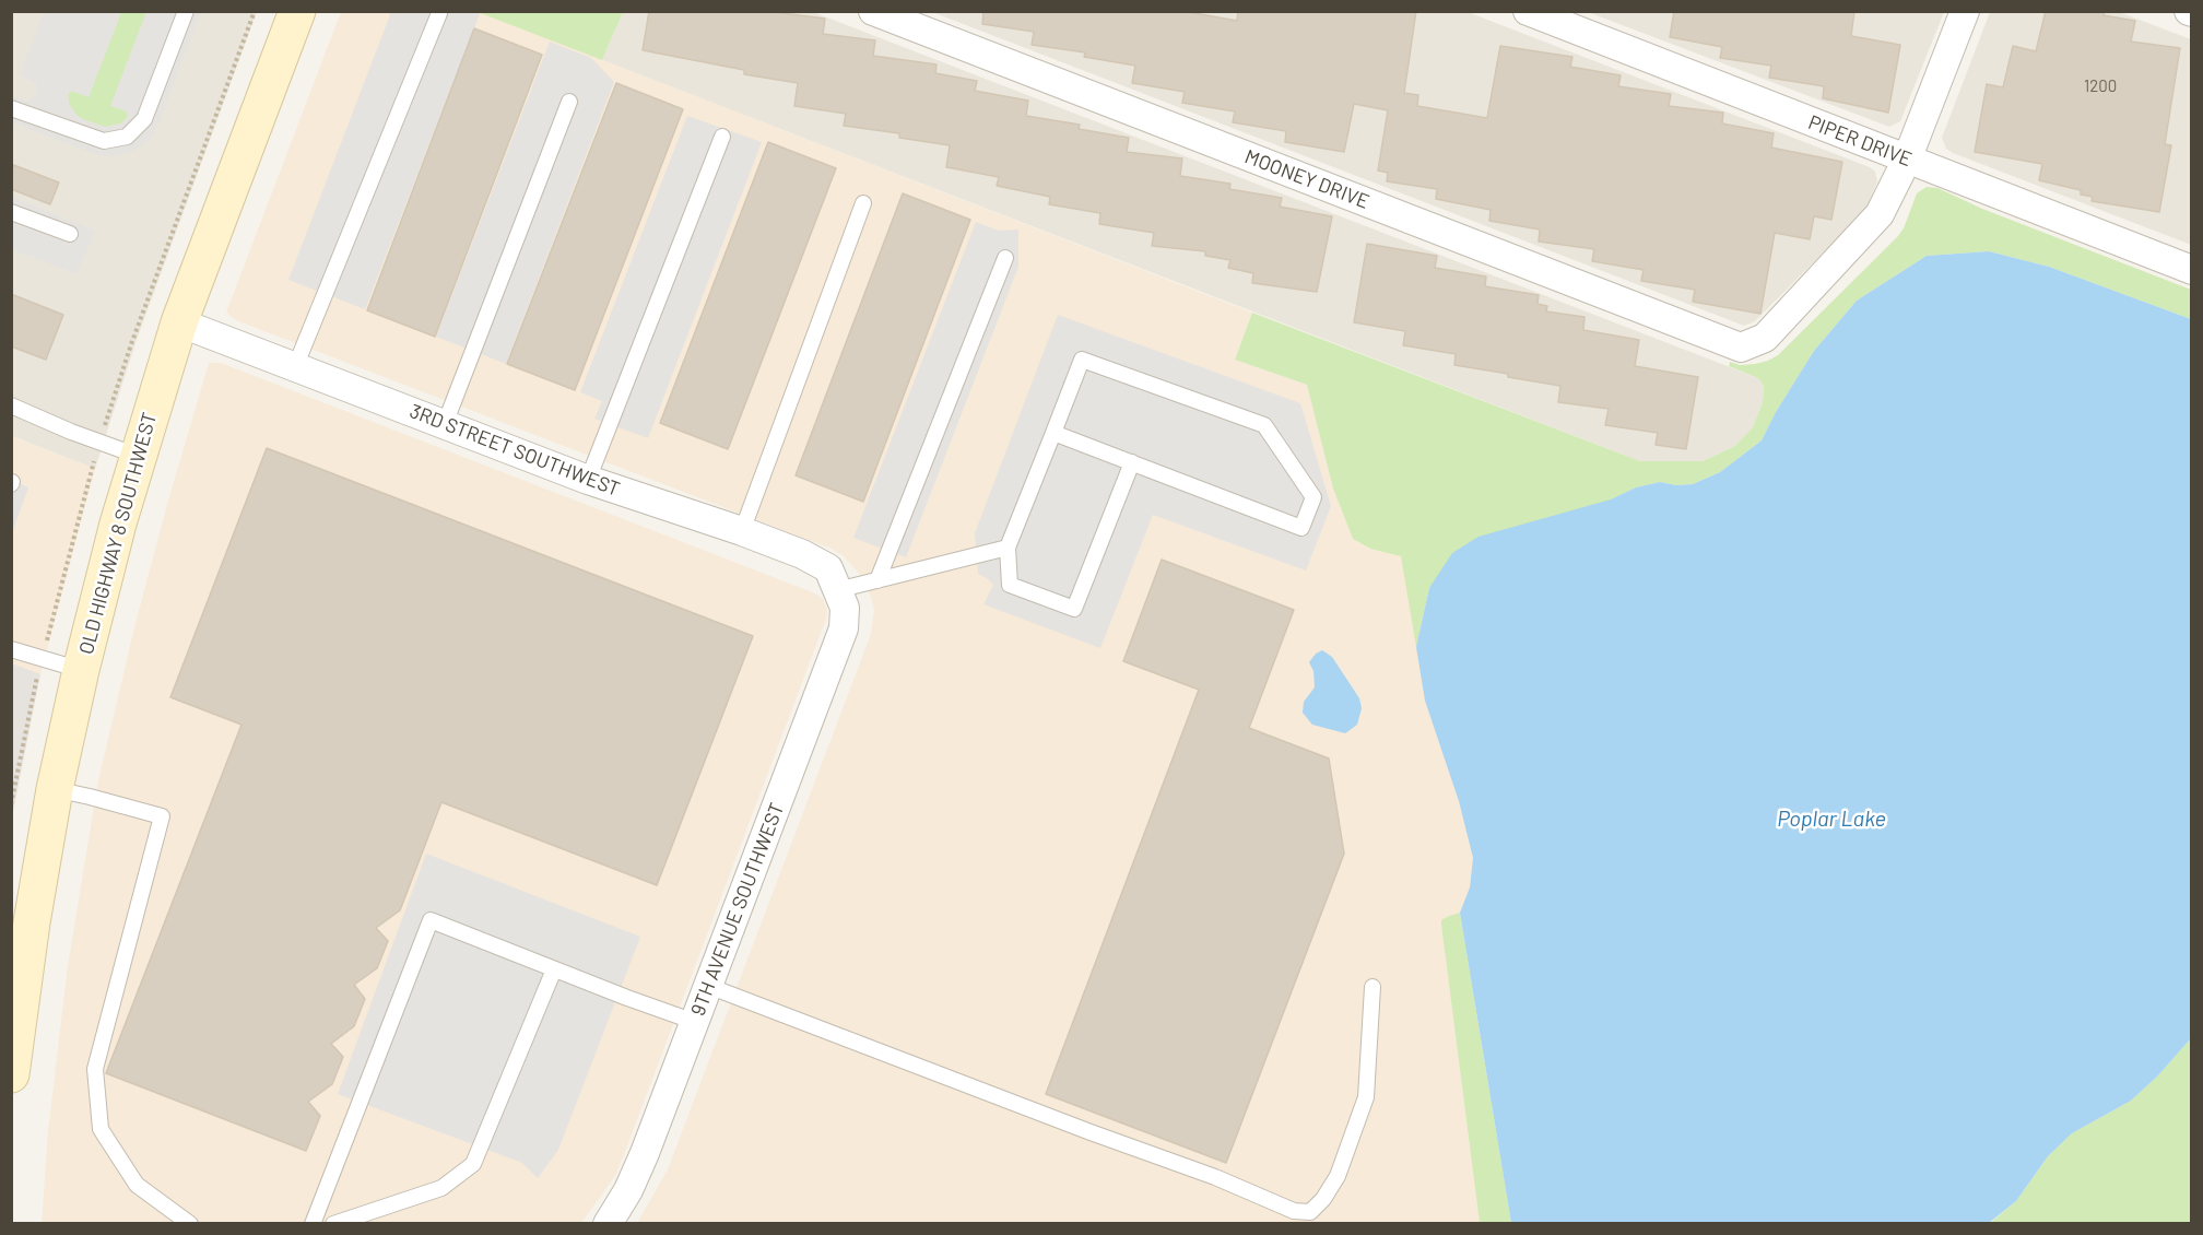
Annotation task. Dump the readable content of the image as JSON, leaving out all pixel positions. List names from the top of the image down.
{
  "streets": {
    "street": [
      "PIPER DRIVE",
      "MOONEY DRIVE",
      "3RD STREET SOUTHWEST",
      "OLD HIGHWAY 8 SOUTHWEST",
      "9TH AVENUE SOUTHWEST"
    ]
  },
  "crossings": [
    ["PIPER DRIVE", "MOONEY DRIVE"],
    ["3RD STREET SOUTHWEST", "OLD HIGHWAY 8 SOUTHWEST"],
    ["3RD STREET SOUTHWEST", "9TH AVENUE SOUTHWEST"]
  ],
  "water": ["Poplar Lake"],
  "house_numbers": ["1200"]
}
